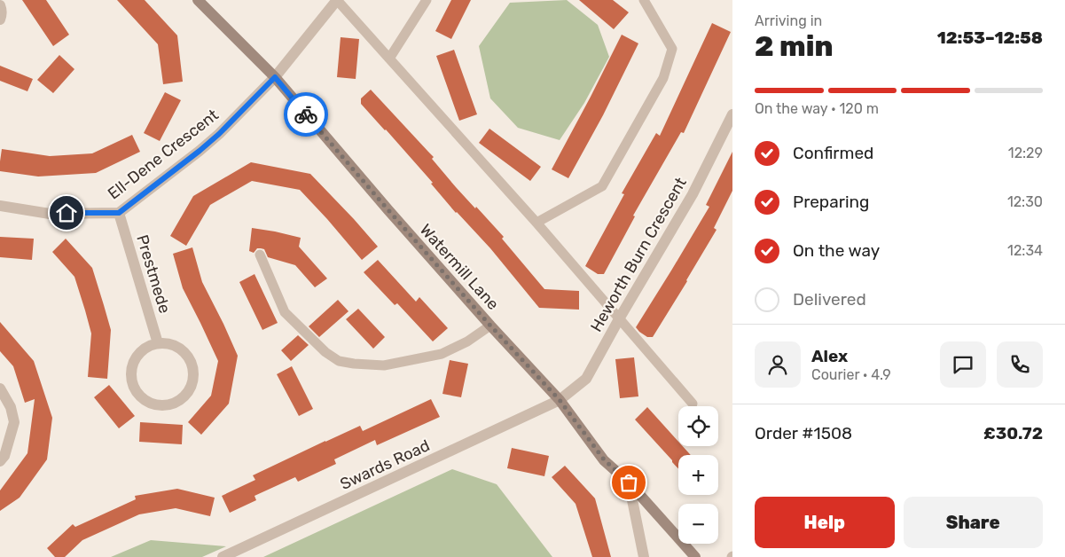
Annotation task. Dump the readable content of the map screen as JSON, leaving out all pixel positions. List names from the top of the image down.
{
  "streets": {
    "street": [
      "Ell-Dene Crescent",
      "Heworth Burn Crescent",
      "Watermill Lane",
      "Prestmede",
      "Swards Road"
    ]
  },
  "crossings": [
    ["Ell-Dene Crescent", "Watermill Lane"],
    ["Ell-Dene Crescent", "Prestmede"],
    ["Heworth Burn Crescent", "Watermill Lane"],
    ["Heworth Burn Crescent", "Swards Road"],
    ["Watermill Lane", "Swards Road"]
  ],
  "page": {
    "heading": ["2 min", "Arriving in", "12:53–12:58"],
    "panel": [
      "Alex",
      "Courier · 4.9",
      "Order #1508",
      "£30.72"
    ],
    "bar": "On the way · 120 m",
    "list": [
      ["Confirmed", "12:29"],
      ["Preparing", "12:30"],
      ["On the way", "12:34"],
      "Delivered"
    ],
    "map_buttons": ["+", "−"],
    "buttons": ["Help", "Share"]
  }
}
